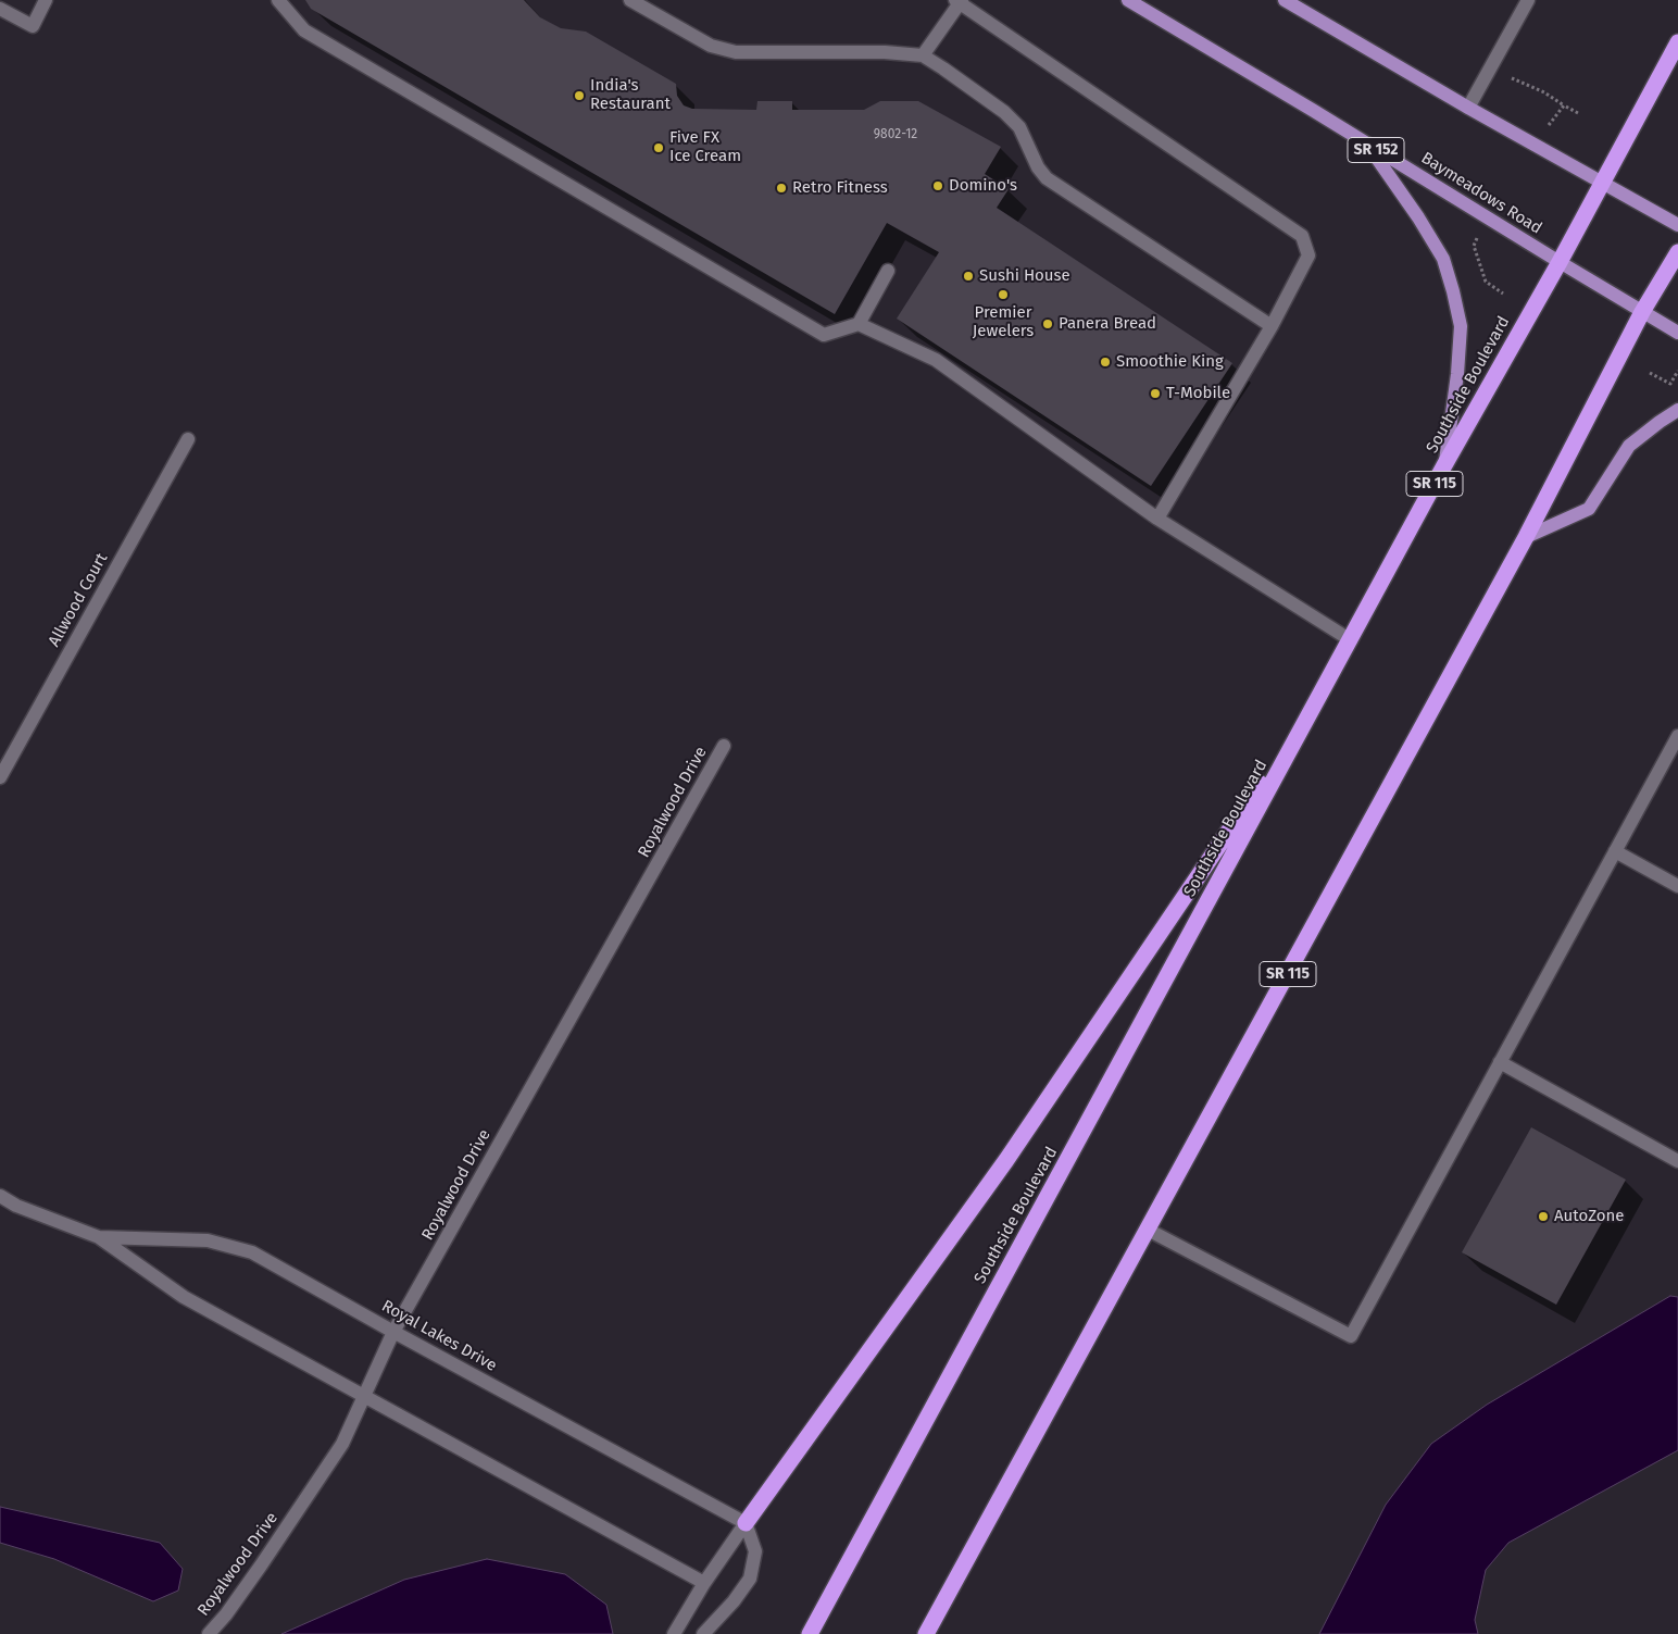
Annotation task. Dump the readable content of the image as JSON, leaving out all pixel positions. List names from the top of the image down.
{
  "streets": {
    "highway": ["Southside Boulevard", "SR 115"],
    "main road": ["SR 152", "Baymeadows Road"],
    "street": ["Allwood Court", "Royalwood Drive", "Royal Lakes Drive"]
  },
  "crossings": [
    ["Baymeadows Road", "Southside Boulevard"],
    ["Baymeadows Road", "SR 115"],
    ["Royalwood Drive", "Royal Lakes Drive"]
  ],
  "places": [
    "India's Restaurant",
    "Five FX Ice Cream",
    "Domino's",
    "Retro Fitness",
    "Sushi House",
    "Premier Jewelers",
    "Panera Bread",
    "Smoothie King",
    "T-Mobile",
    "AutoZone"
  ],
  "house_numbers": ["9802-12"]
}
